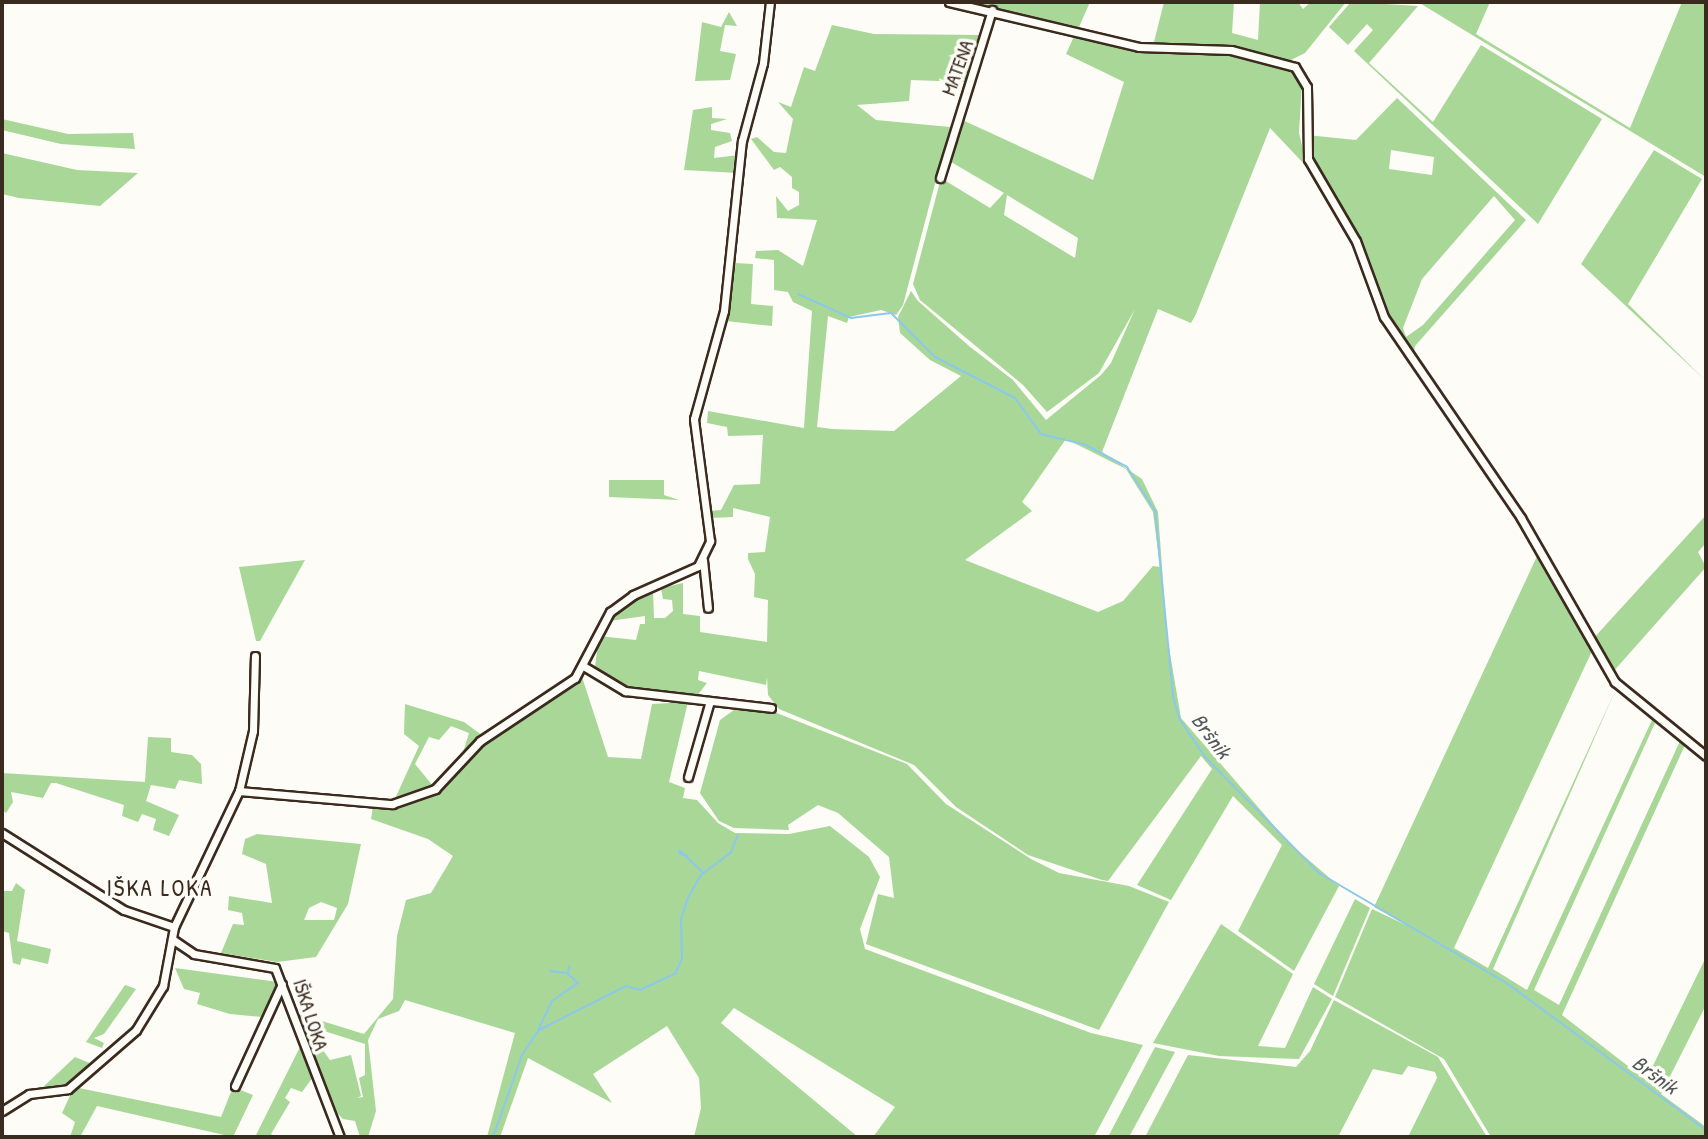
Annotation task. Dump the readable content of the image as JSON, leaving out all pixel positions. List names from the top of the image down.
{
  "streets": {
    "street": ["MATENA", "IŠKA LOKA"]
  },
  "districts": ["IŠKA LOKA"],
  "water": ["Bršnik"]
}
